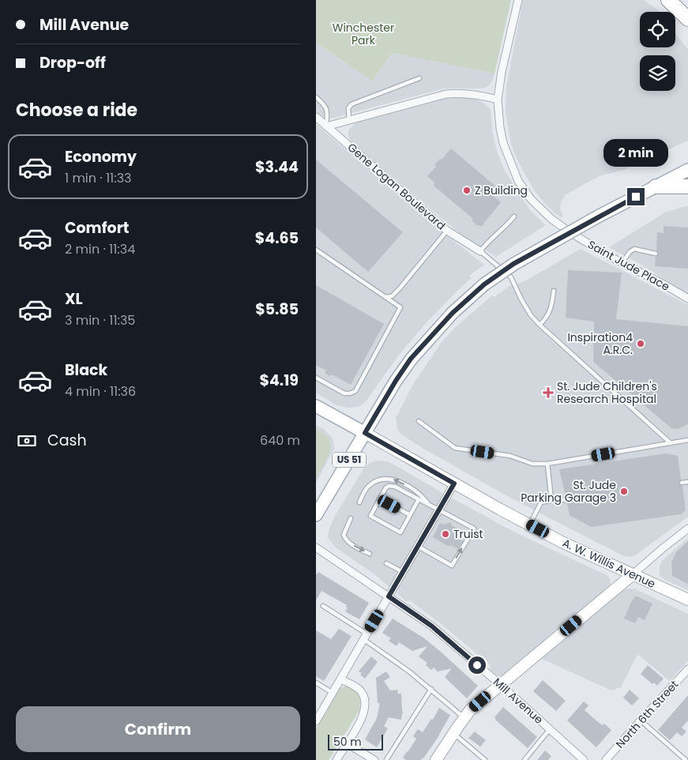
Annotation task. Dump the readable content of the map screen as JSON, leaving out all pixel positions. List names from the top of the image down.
{
  "streets": {
    "main road": ["US 51", "A. W. Willis Avenue"],
    "street": [
      "Gene Logan Boulevard",
      "Saint Jude Place",
      "Mill Avenue",
      "North 6th Street"
    ]
  },
  "crossings": [
    ["US 51", "A. W. Willis Avenue"]
  ],
  "parks": ["Winchester Park"],
  "places": {
    "other": [
      "Z Building",
      "Inspiration4 A.R.C.",
      "St. Jude Parking Garage 3",
      "Truist"
    ],
    "health": ["St. Jude Children's Research Hospital"]
  },
  "scale_bar": "50 m",
  "page": {
    "banner": ["Mill Avenue", "Drop-off"],
    "heading": "Choose a ride",
    "list": [
      {
        "name": "Economy",
        "note": "1 min · 11:33",
        "value": "$3.44"
      },
      {
        "name": "Comfort",
        "note": "2 min · 11:34",
        "value": "$4.65"
      },
      {
        "name": "XL",
        "note": "3 min · 11:35",
        "value": "$5.85"
      },
      {
        "name": "Black",
        "note": "4 min · 11:36",
        "value": "$4.19"
      }
    ],
    "bubble": "2 min",
    "pay": ["Cash", "640 m"],
    "buttons": "Confirm",
    "scale": "50 m"
  }
}
